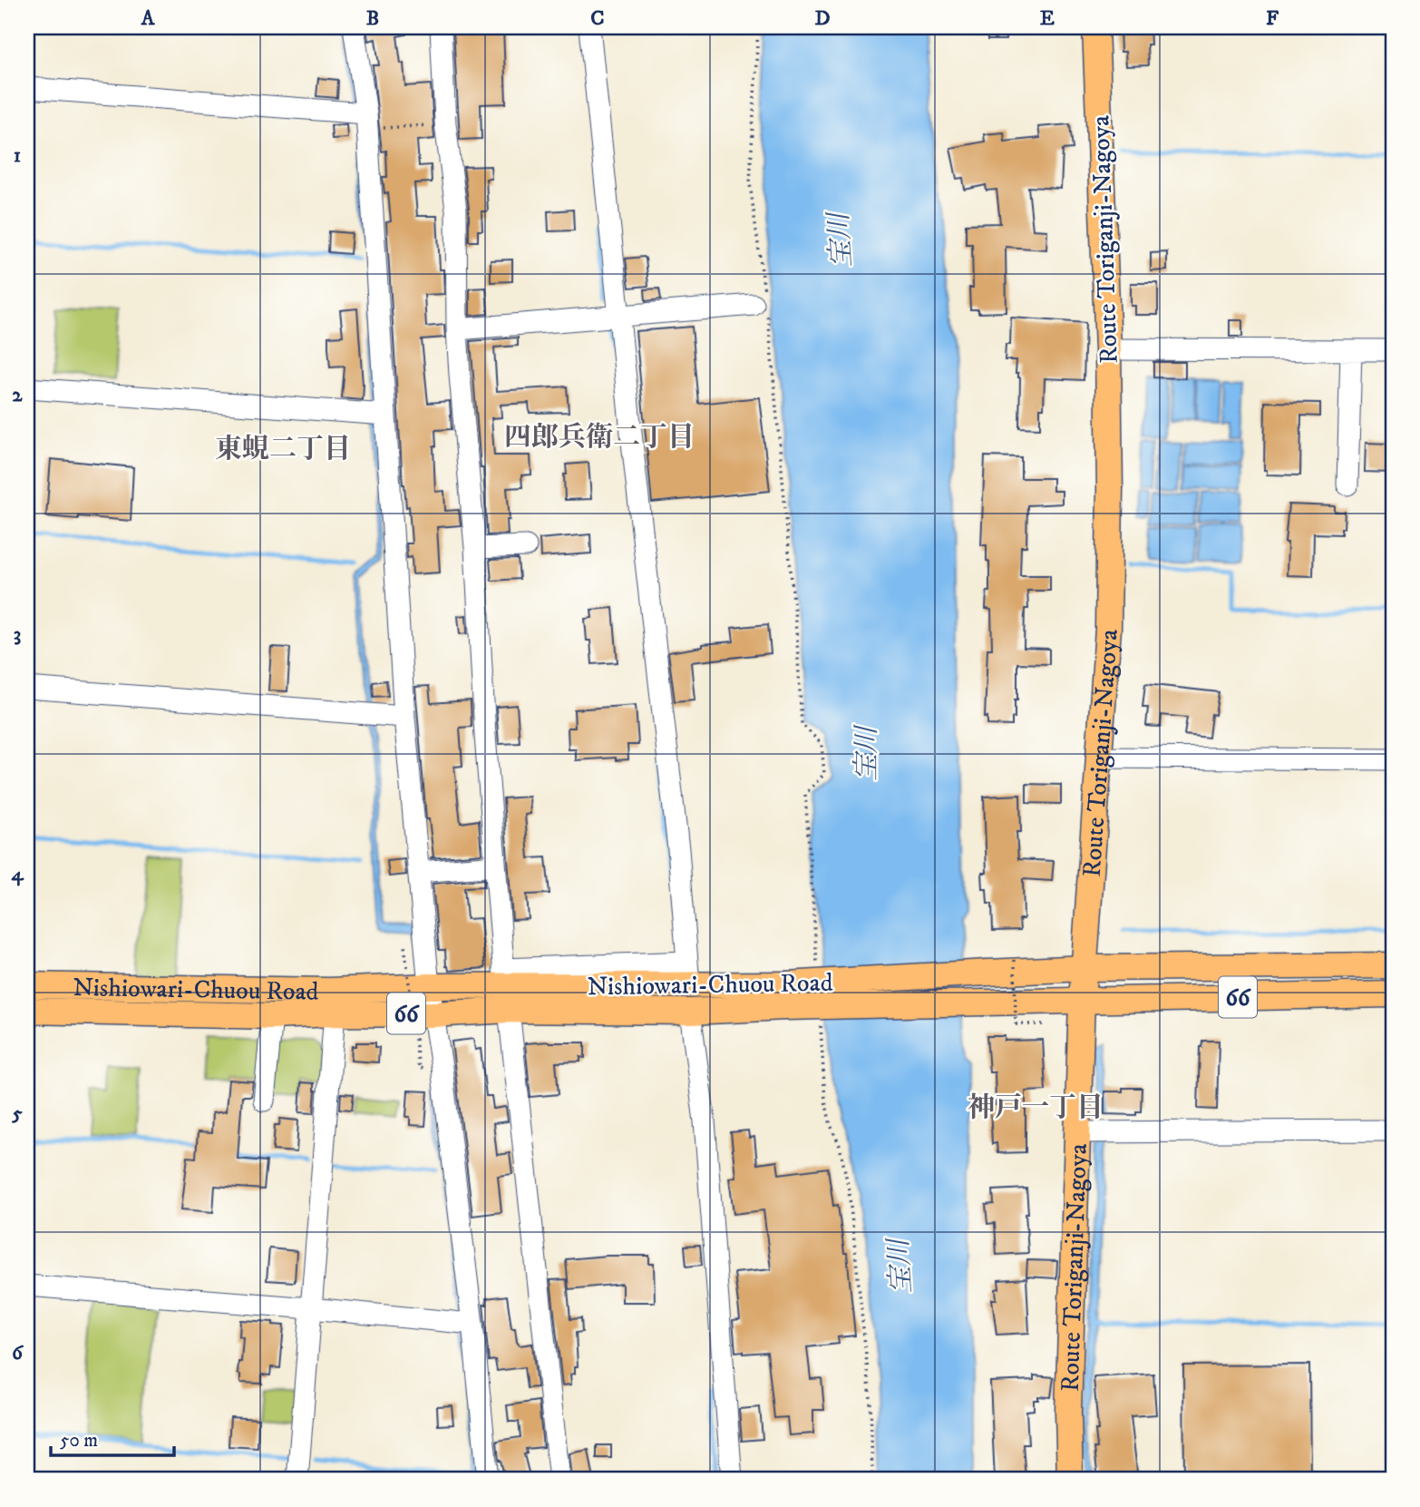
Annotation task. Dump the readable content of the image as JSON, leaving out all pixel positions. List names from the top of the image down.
{
  "streets": {
    "main road": ["Route Toriganji-Nagoya", "Nishiowari-Chuou Road", "66"]
  },
  "crossings": [
    ["Route Toriganji-Nagoya", "Nishiowari-Chuou Road"]
  ],
  "districts": ["四郎兵衛二丁目", "東蜆二丁目", "神戸一丁目"],
  "water": ["宝川"],
  "scale_bar": "50 m",
  "grid": {
    "columns": [
      "A",
      "B",
      "C",
      "D",
      "E",
      "F"
    ],
    "rows": [
      "1",
      "2",
      "3",
      "4",
      "5",
      "6"
    ]
  }
}
